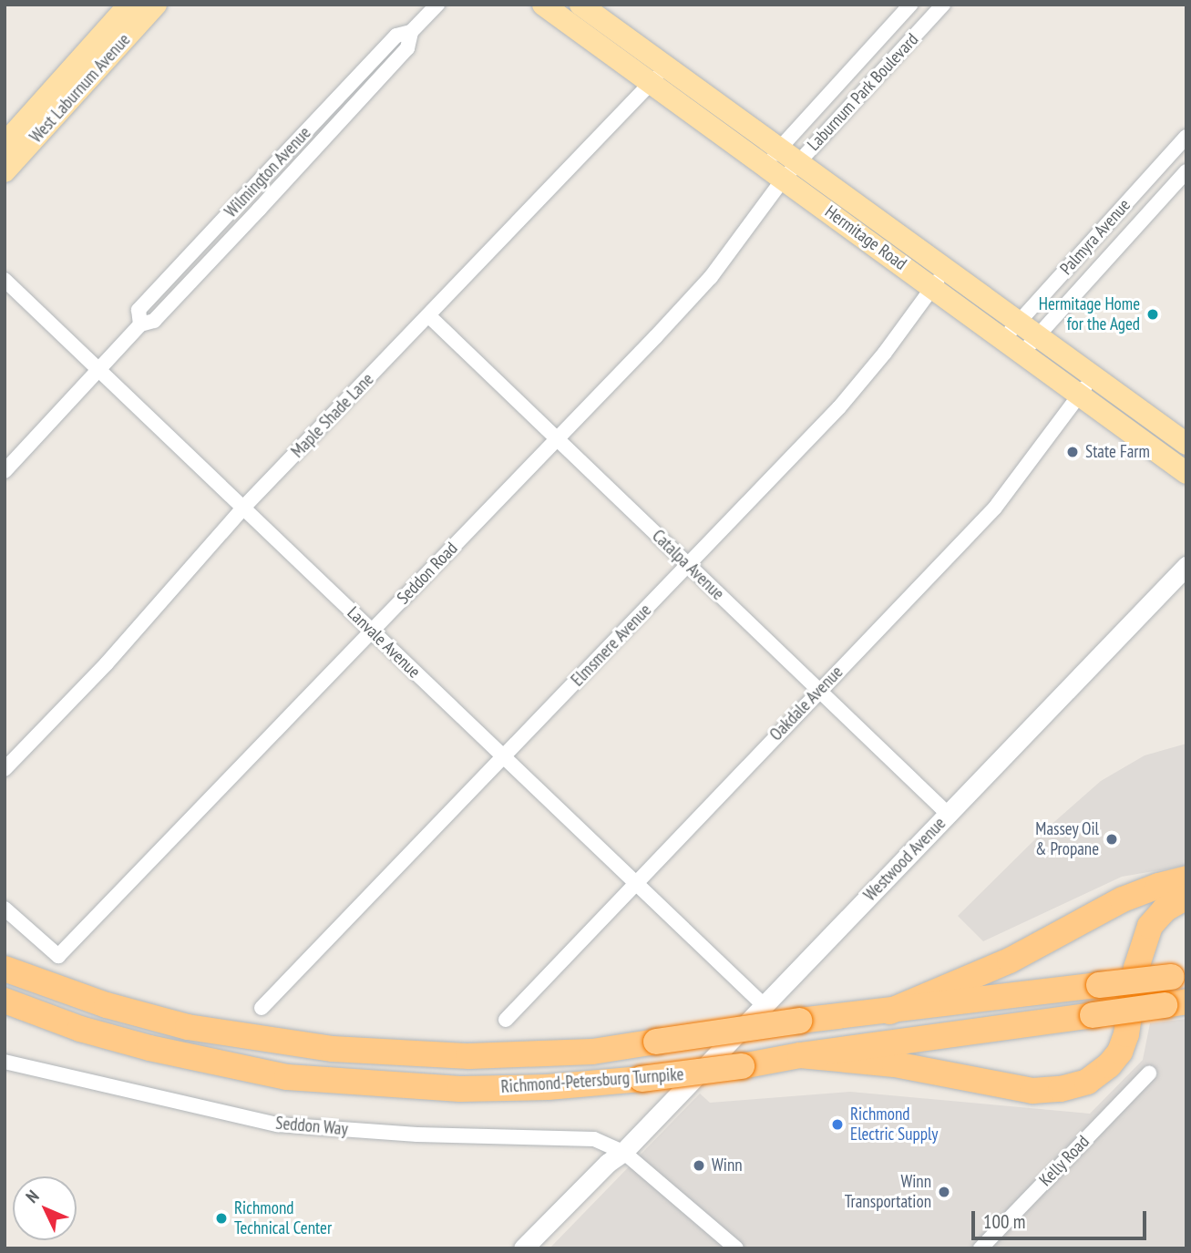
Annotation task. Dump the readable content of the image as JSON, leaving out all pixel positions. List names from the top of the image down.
{
  "streets": {
    "highway": ["Richmond-Petersburg Turnpike"],
    "main road": ["West Laburnum Avenue", "Hermitage Road", "Westwood Avenue"],
    "street": [
      "Laburnum Park Boulevard",
      "Wilmington Avenue",
      "Palmyra Avenue",
      "Maple Shade Lane",
      "Catalpa Avenue",
      "Seddon Road",
      "Lanvale Avenue",
      "Elmsmere Avenue",
      "Oakdale Avenue",
      "Seddon Way",
      "Kelly Road"
    ]
  },
  "crossings": [
    ["Laburnum Park Boulevard", "Hermitage Road"],
    ["Laburnum Park Boulevard", "Seddon Road"],
    ["Wilmington Avenue", "Lanvale Avenue"],
    ["Palmyra Avenue", "Hermitage Road"],
    ["Hermitage Road", "Maple Shade Lane"],
    ["Hermitage Road", "Seddon Road"],
    ["Hermitage Road", "Elmsmere Avenue"],
    ["Hermitage Road", "Oakdale Avenue"],
    ["Maple Shade Lane", "Catalpa Avenue"],
    ["Maple Shade Lane", "Lanvale Avenue"],
    ["Catalpa Avenue", "Seddon Road"],
    ["Catalpa Avenue", "Elmsmere Avenue"],
    ["Catalpa Avenue", "Oakdale Avenue"],
    ["Catalpa Avenue", "Westwood Avenue"],
    ["Seddon Road", "Lanvale Avenue"],
    ["Lanvale Avenue", "Elmsmere Avenue"],
    ["Lanvale Avenue", "Oakdale Avenue"],
    ["Lanvale Avenue", "Westwood Avenue"],
    ["Westwood Avenue", "Seddon Way"]
  ],
  "places": [
    "Hermitage Home for the Aged",
    "State Farm",
    "Massey Oil & Propane",
    "Richmond Electric Supply",
    "Winn",
    "Winn Transportation",
    "Richmond Technical Center"
  ],
  "scale_bar": "100 m",
  "north": "top left"
}
